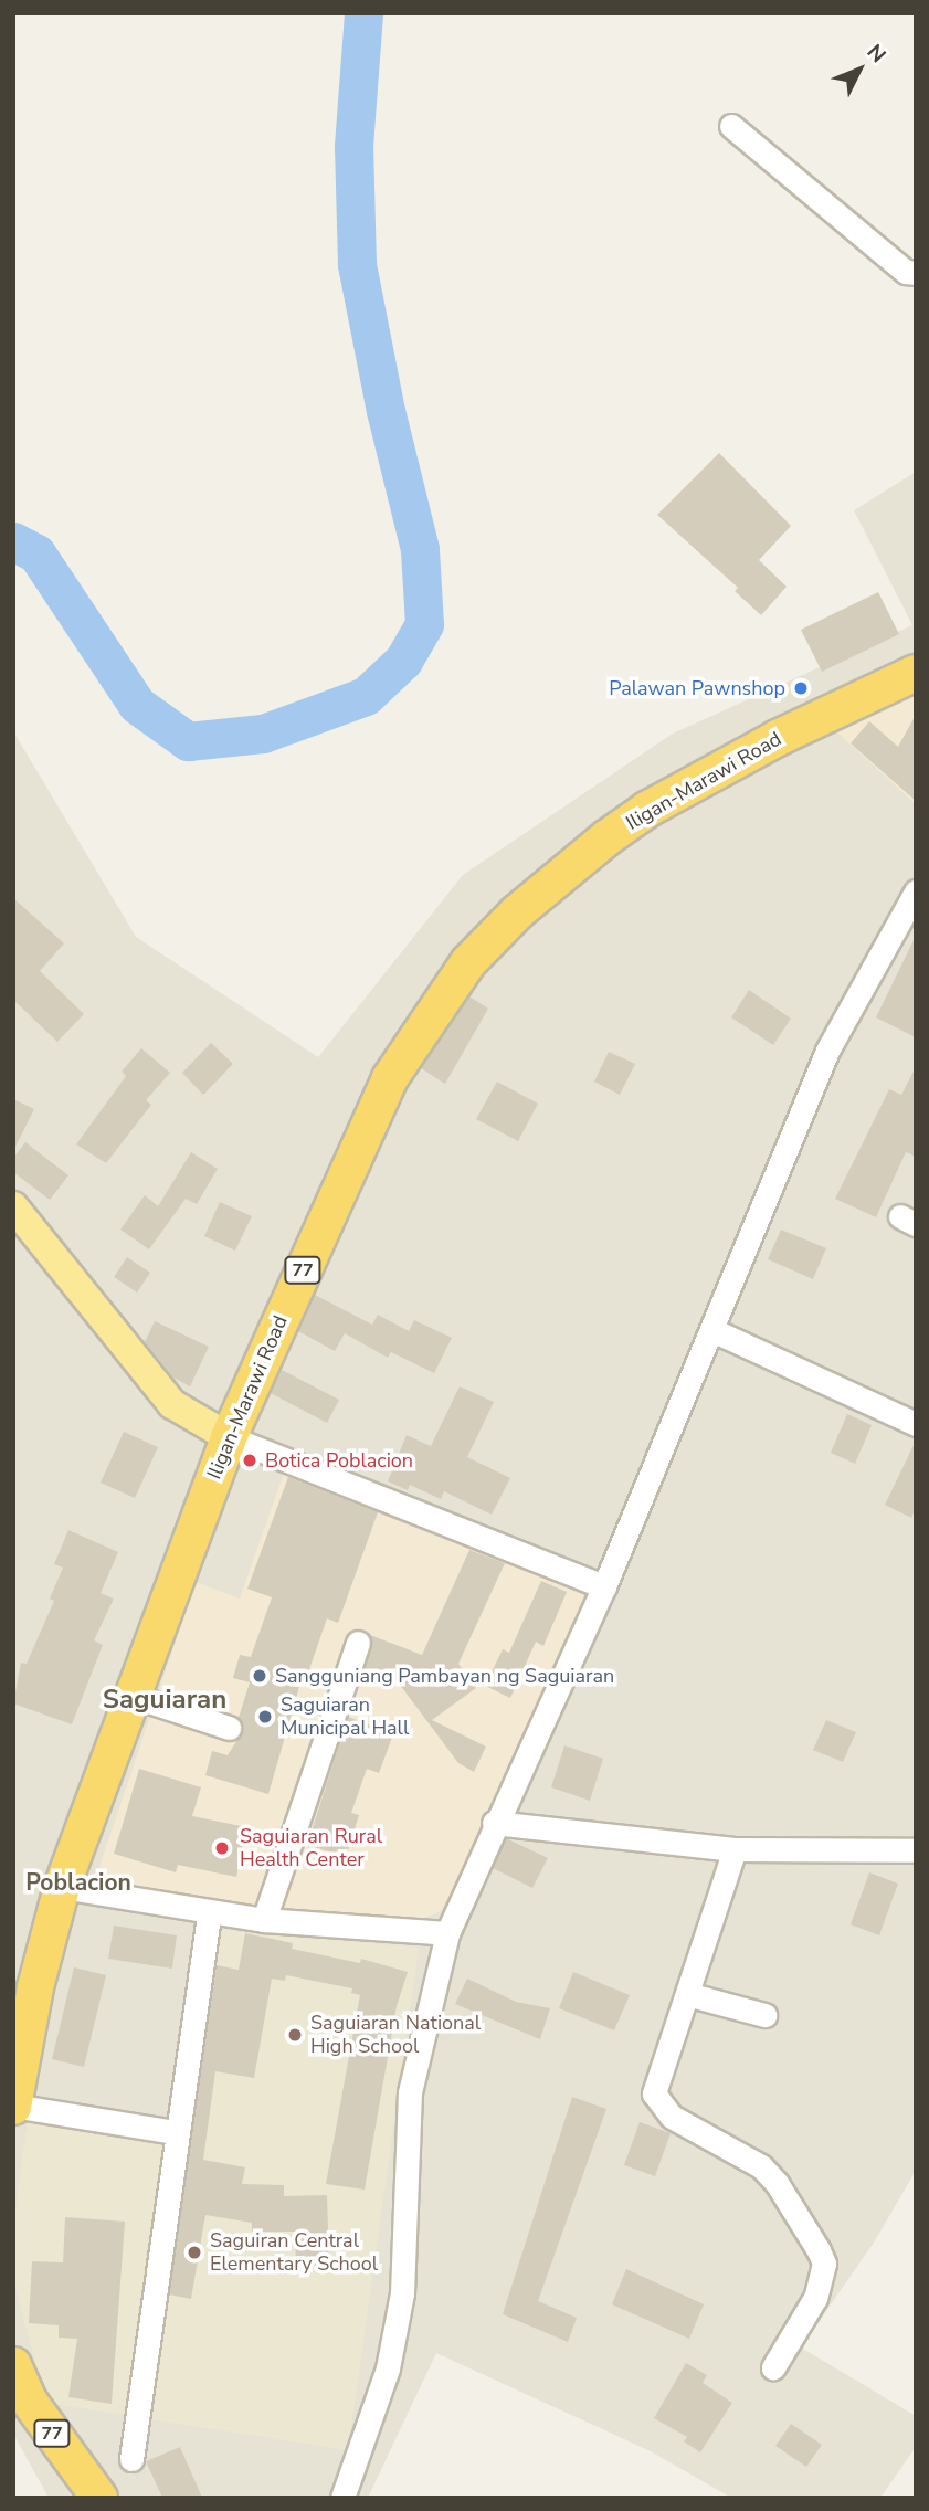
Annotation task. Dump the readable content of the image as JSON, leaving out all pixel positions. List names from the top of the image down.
{
  "streets": {
    "highway": ["Iligan-Marawi Road", "77"]
  },
  "districts": ["Saguiaran", "Poblacion"],
  "places": [
    "Palawan Pawnshop",
    "Botica Poblacion",
    "Sangguniang Pambayan ng Saguiaran",
    "Saguiaran Municipal Hall",
    "Saguiaran Rural Health Center",
    "Saguiaran National High School",
    "Saguiran Central Elementary School"
  ],
  "north": "top right"
}
